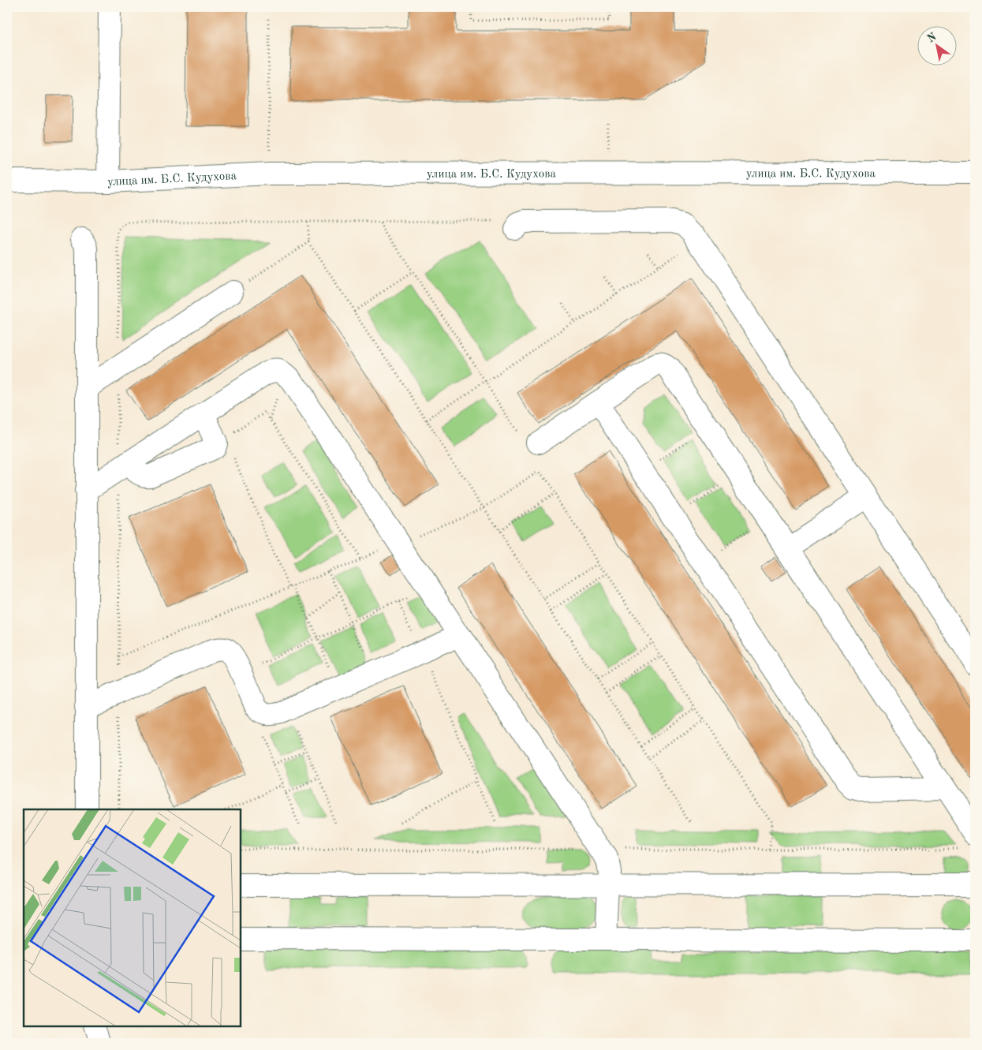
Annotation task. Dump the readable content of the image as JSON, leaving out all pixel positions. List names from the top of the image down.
{
  "streets": {
    "street": ["улица им. Б.С. Кудухова"]
  },
  "north": "top left"
}
